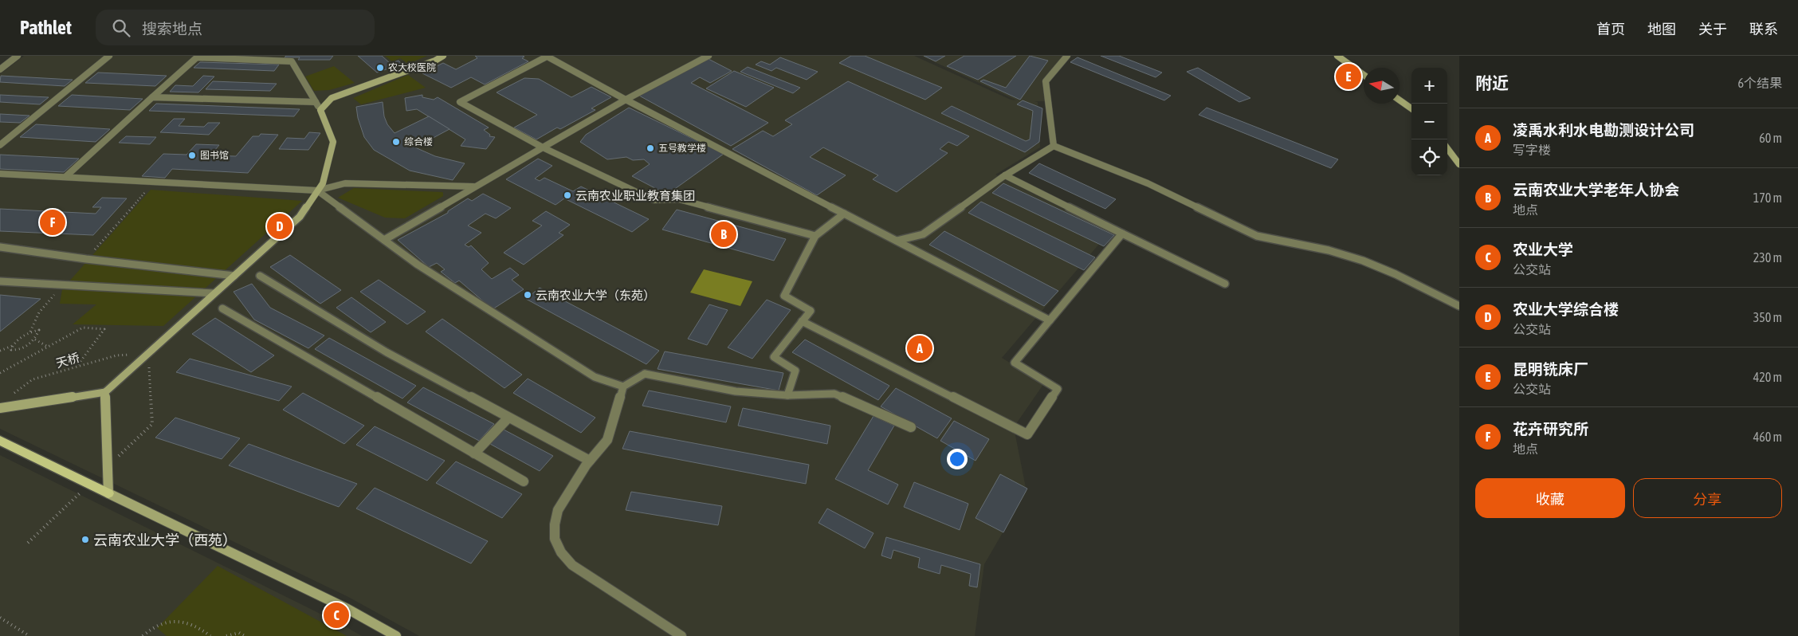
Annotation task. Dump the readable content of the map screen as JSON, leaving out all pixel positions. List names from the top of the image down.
{
  "streets": {
    "path": ["天桥"]
  },
  "places": [
    "农大校医院",
    "综合楼",
    "五号教学楼",
    "图书馆",
    "云南农业职业教育集团",
    "云南农业大学（东苑）",
    "云南农业大学（西苑）"
  ],
  "north": "left",
  "page": {
    "header": "Pathlet",
    "search": "搜索地点",
    "nav": [
      "首页",
      "地图",
      "关于",
      "联系"
    ],
    "heading": ["附近", "6个结果"],
    "pins": [
      "E",
      "F",
      "D",
      "B",
      "A",
      "C"
    ],
    "map_buttons": ["+", "−"],
    "list": [
      {
        "mark": "A",
        "name": "凌禹水利水电勘测设计公司",
        "note": "写字楼",
        "value": "60 m"
      },
      {
        "mark": "B",
        "name": "云南农业大学老年人协会",
        "note": "地点",
        "value": "170 m"
      },
      {
        "mark": "C",
        "name": "农业大学",
        "note": "公交站",
        "value": "230 m"
      },
      {
        "mark": "D",
        "name": "农业大学综合楼",
        "note": "公交站",
        "value": "350 m"
      },
      {
        "mark": "E",
        "name": "昆明铣床厂",
        "note": "公交站",
        "value": "420 m"
      },
      {
        "mark": "F",
        "name": "花卉研究所",
        "note": "地点",
        "value": "460 m"
      }
    ],
    "buttons": ["收藏", "分享"]
  }
}
